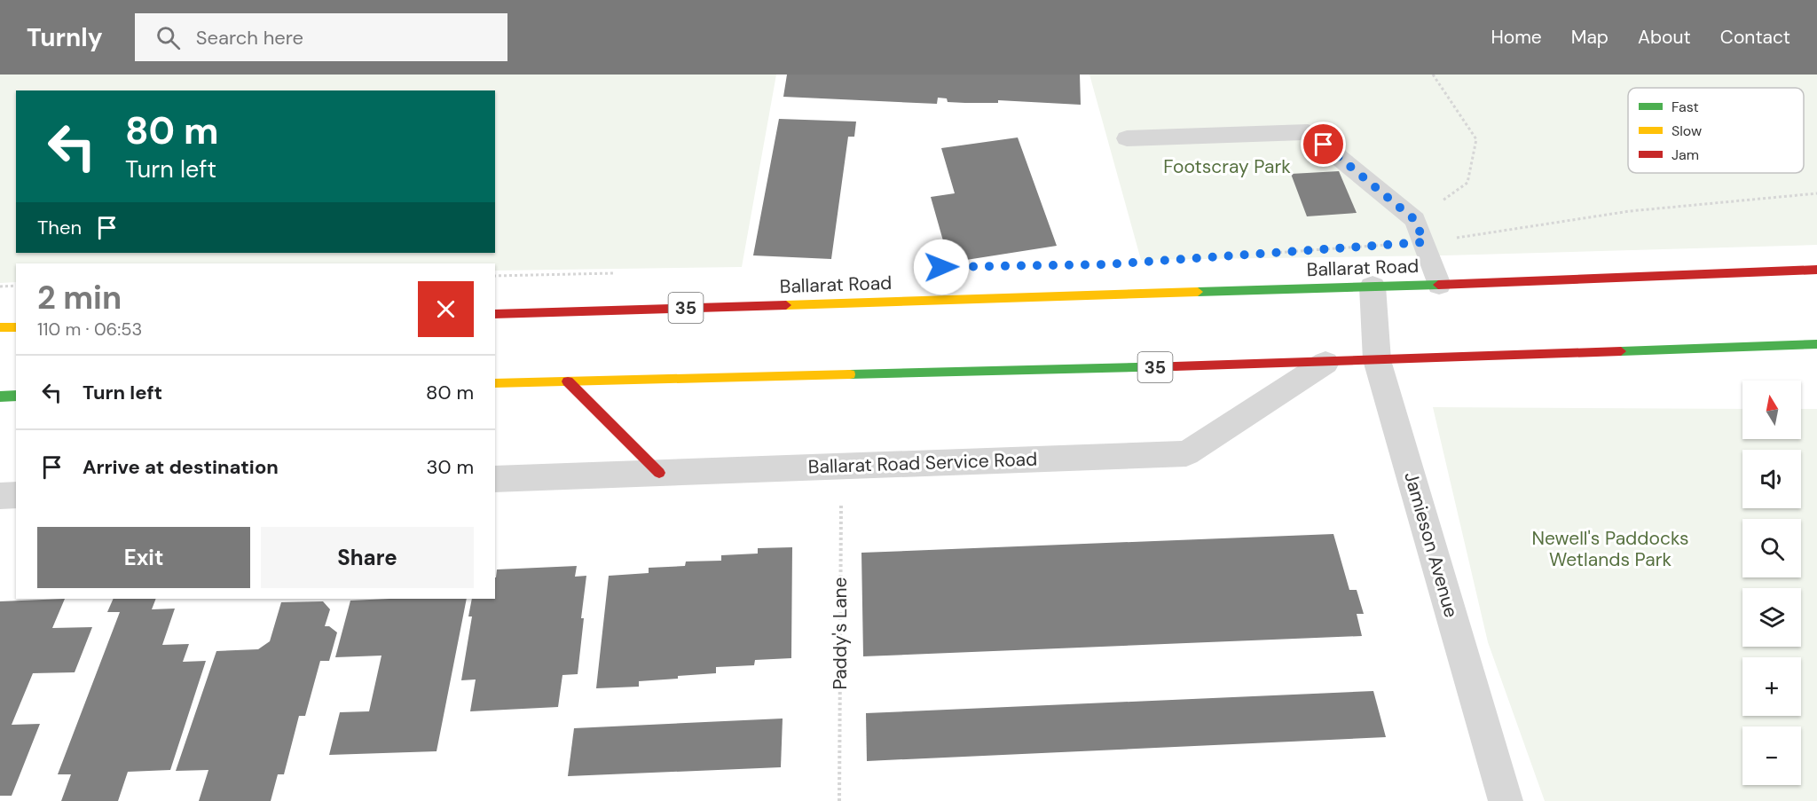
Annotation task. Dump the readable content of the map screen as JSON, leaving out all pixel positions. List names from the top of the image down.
{
  "streets": {
    "highway": ["Ballarat Road", "35"],
    "street": ["Ballarat Road Service Road", "Jamieson Avenue"],
    "path": ["Paddy's Lane"]
  },
  "crossings": [
    ["Ballarat Road", "Jamieson Avenue"],
    ["35", "Ballarat Road Service Road"],
    ["35", "Jamieson Avenue"],
    ["Ballarat Road Service Road", "Paddy's Lane"]
  ],
  "parks": ["Footscray Park", "Newell's Paddocks Wetlands Park"],
  "legend": ["Fast", "Slow", "Jam"],
  "north": "top",
  "page": {
    "header": "Turnly",
    "search": "Search here",
    "nav": [
      "Home",
      "Map",
      "About",
      "Contact"
    ],
    "turn": ["80 m", "Turn left"],
    "then": "Then",
    "heading": ["2 min", "110 m · 06:53"],
    "list": [
      {
        "name": "Turn left",
        "value": "80 m"
      },
      {
        "name": "Arrive at destination",
        "value": "30 m"
      }
    ],
    "map_buttons": ["+", "−"],
    "buttons": ["Exit", "Share"]
  }
}
